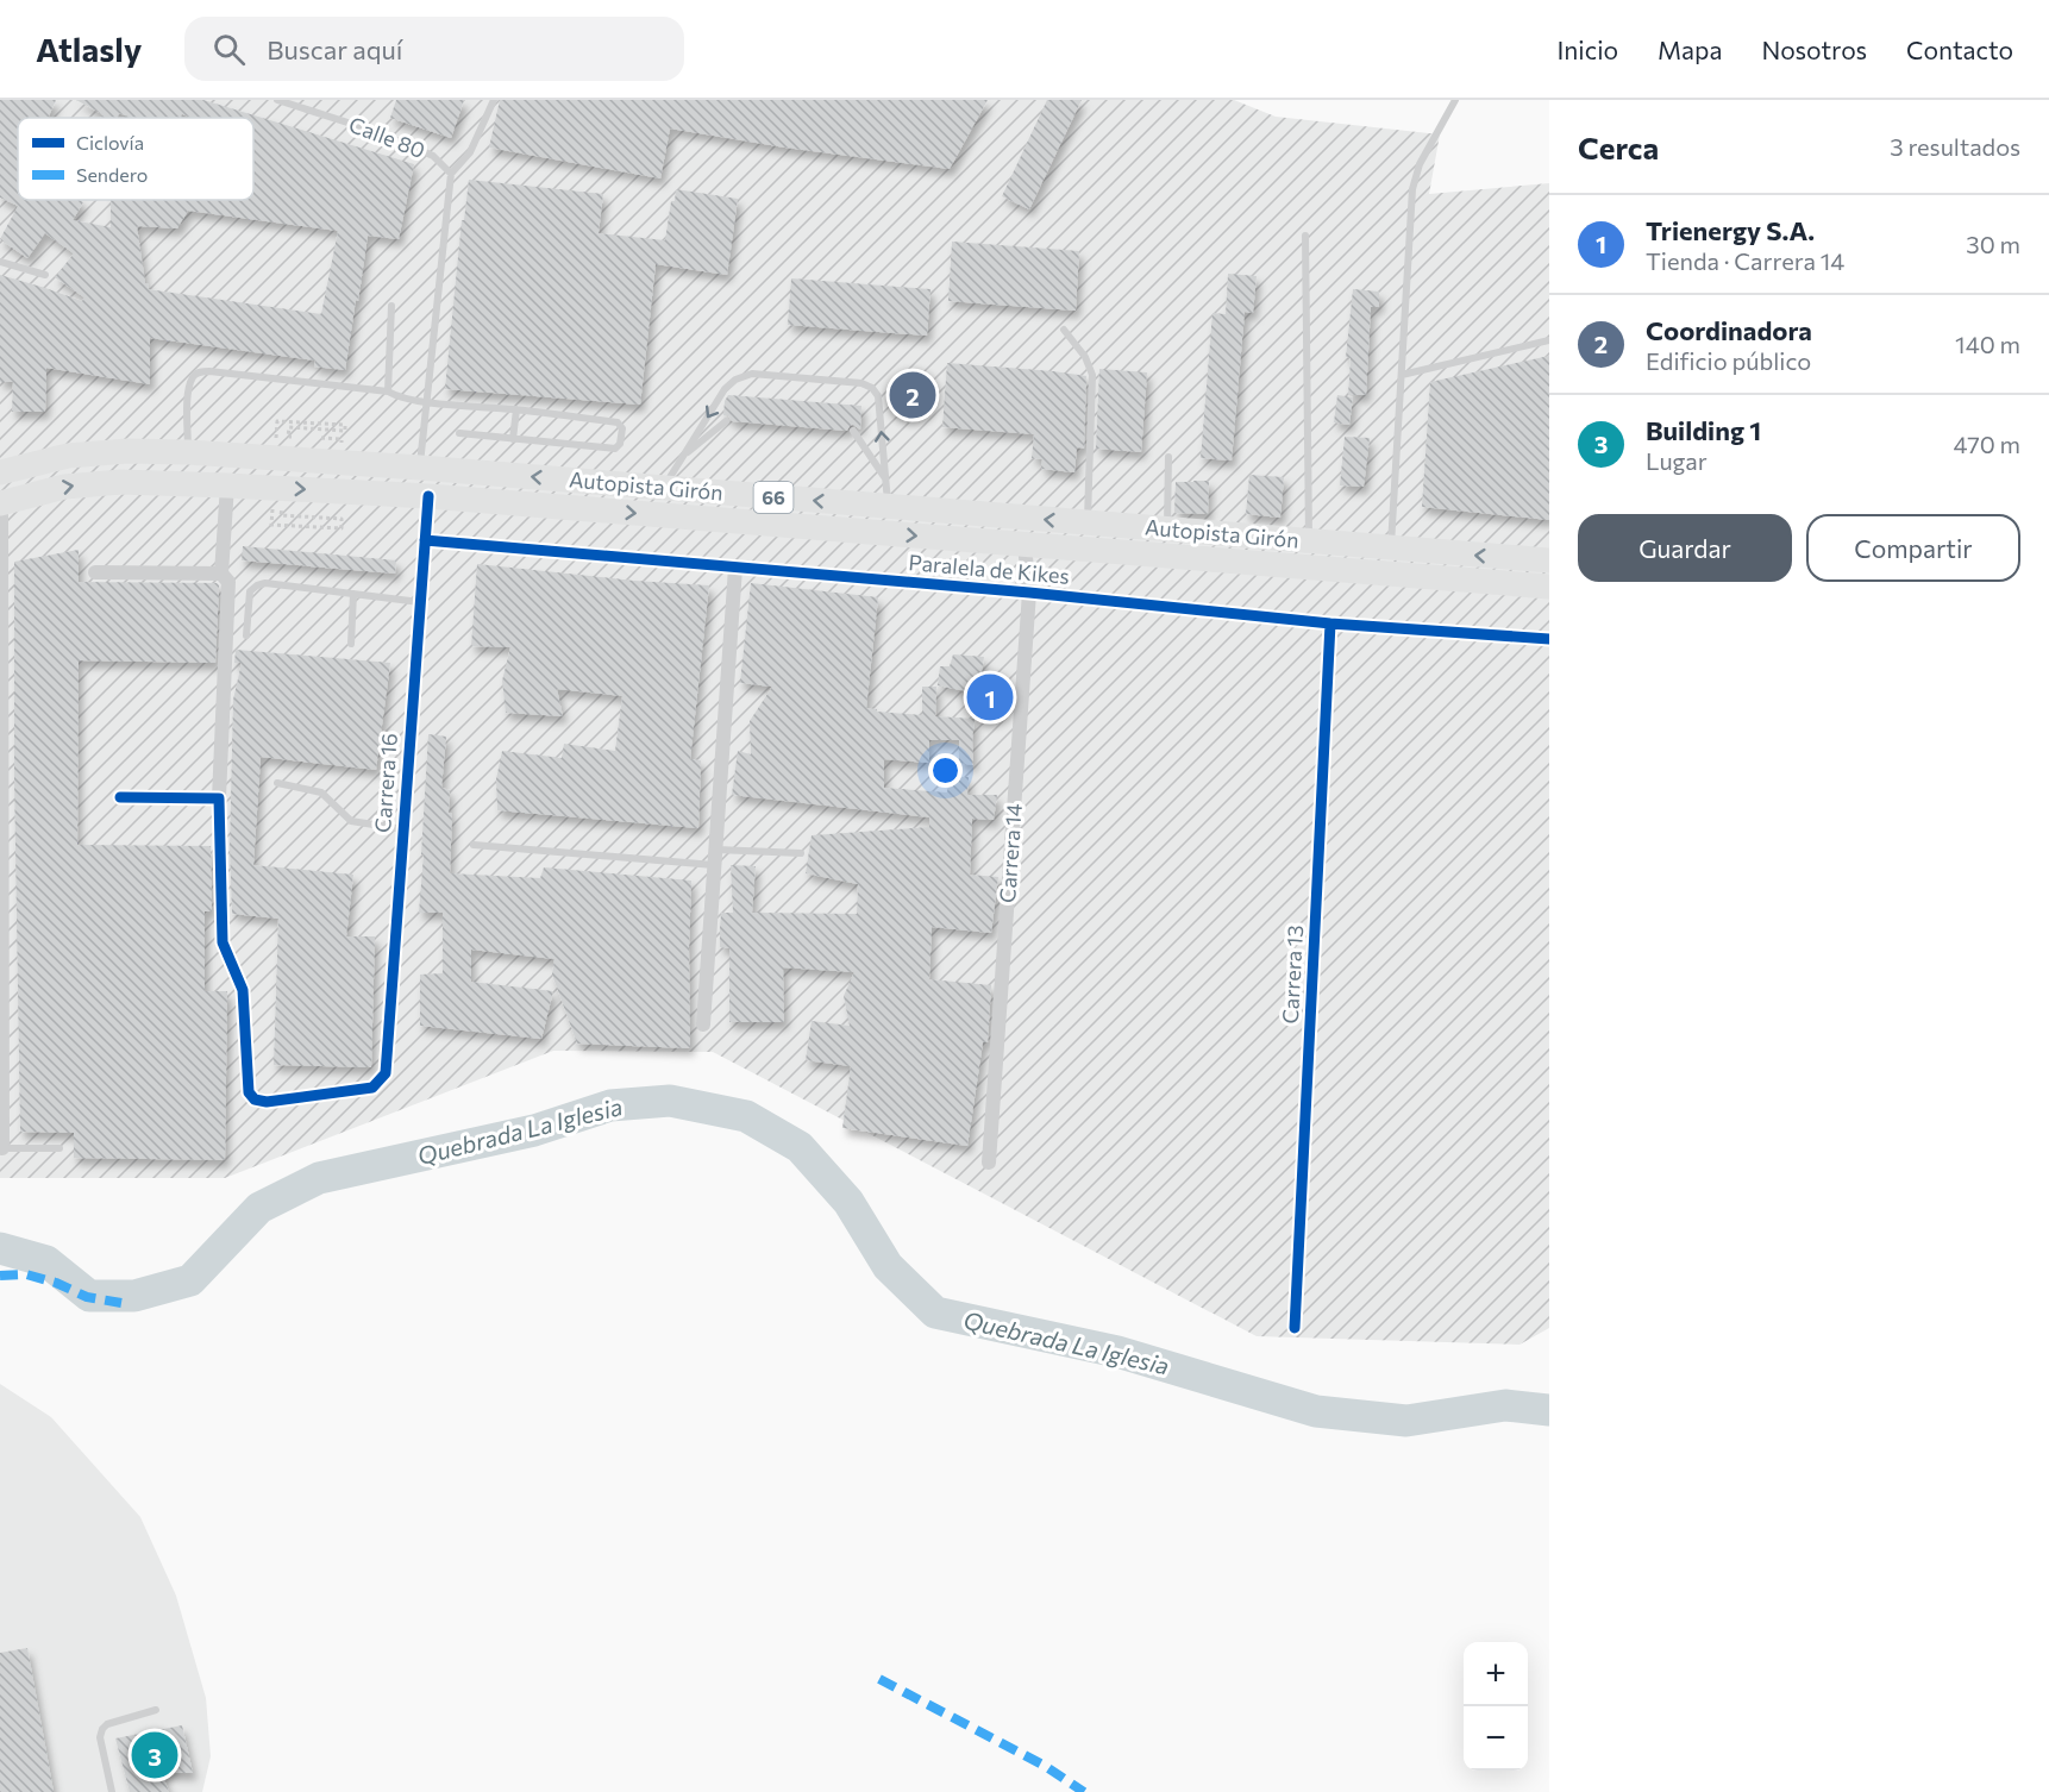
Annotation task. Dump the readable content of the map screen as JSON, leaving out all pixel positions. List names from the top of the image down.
{
  "streets": {
    "highway": ["Autopista Girón", "66"],
    "street": [
      "Paralela de Kikes",
      "Carrera 16",
      "Carrera 14",
      "Carrera 13"
    ],
    "lane": ["Calle 80"]
  },
  "crossings": [
    ["Autopista Girón", "Carrera 16"],
    ["Autopista Girón", "Carrera 14"],
    ["Paralela de Kikes", "Carrera 16"],
    ["Paralela de Kikes", "Carrera 14"],
    ["Paralela de Kikes", "Carrera 13"]
  ],
  "water": ["Quebrada La Iglesia"],
  "legend": ["Ciclovía", "Sendero"],
  "page": {
    "header": "Atlasly",
    "search": "Buscar aquí",
    "nav": [
      "Inicio",
      "Mapa",
      "Nosotros",
      "Contacto"
    ],
    "heading": ["Cerca", "3 resultados"],
    "list": [
      {
        "mark": "1",
        "name": "Trienergy S.A.",
        "note": "Tienda · Carrera 14",
        "value": "30 m"
      },
      {
        "mark": "2",
        "name": "Coordinadora",
        "note": "Edificio público",
        "value": "140 m"
      },
      {
        "mark": "3",
        "name": "Building 1",
        "note": "Lugar",
        "value": "470 m"
      }
    ],
    "pins": ["2", "1", "3"],
    "buttons": ["Guardar", "Compartir"],
    "map_buttons": ["+", "−"]
  }
}
